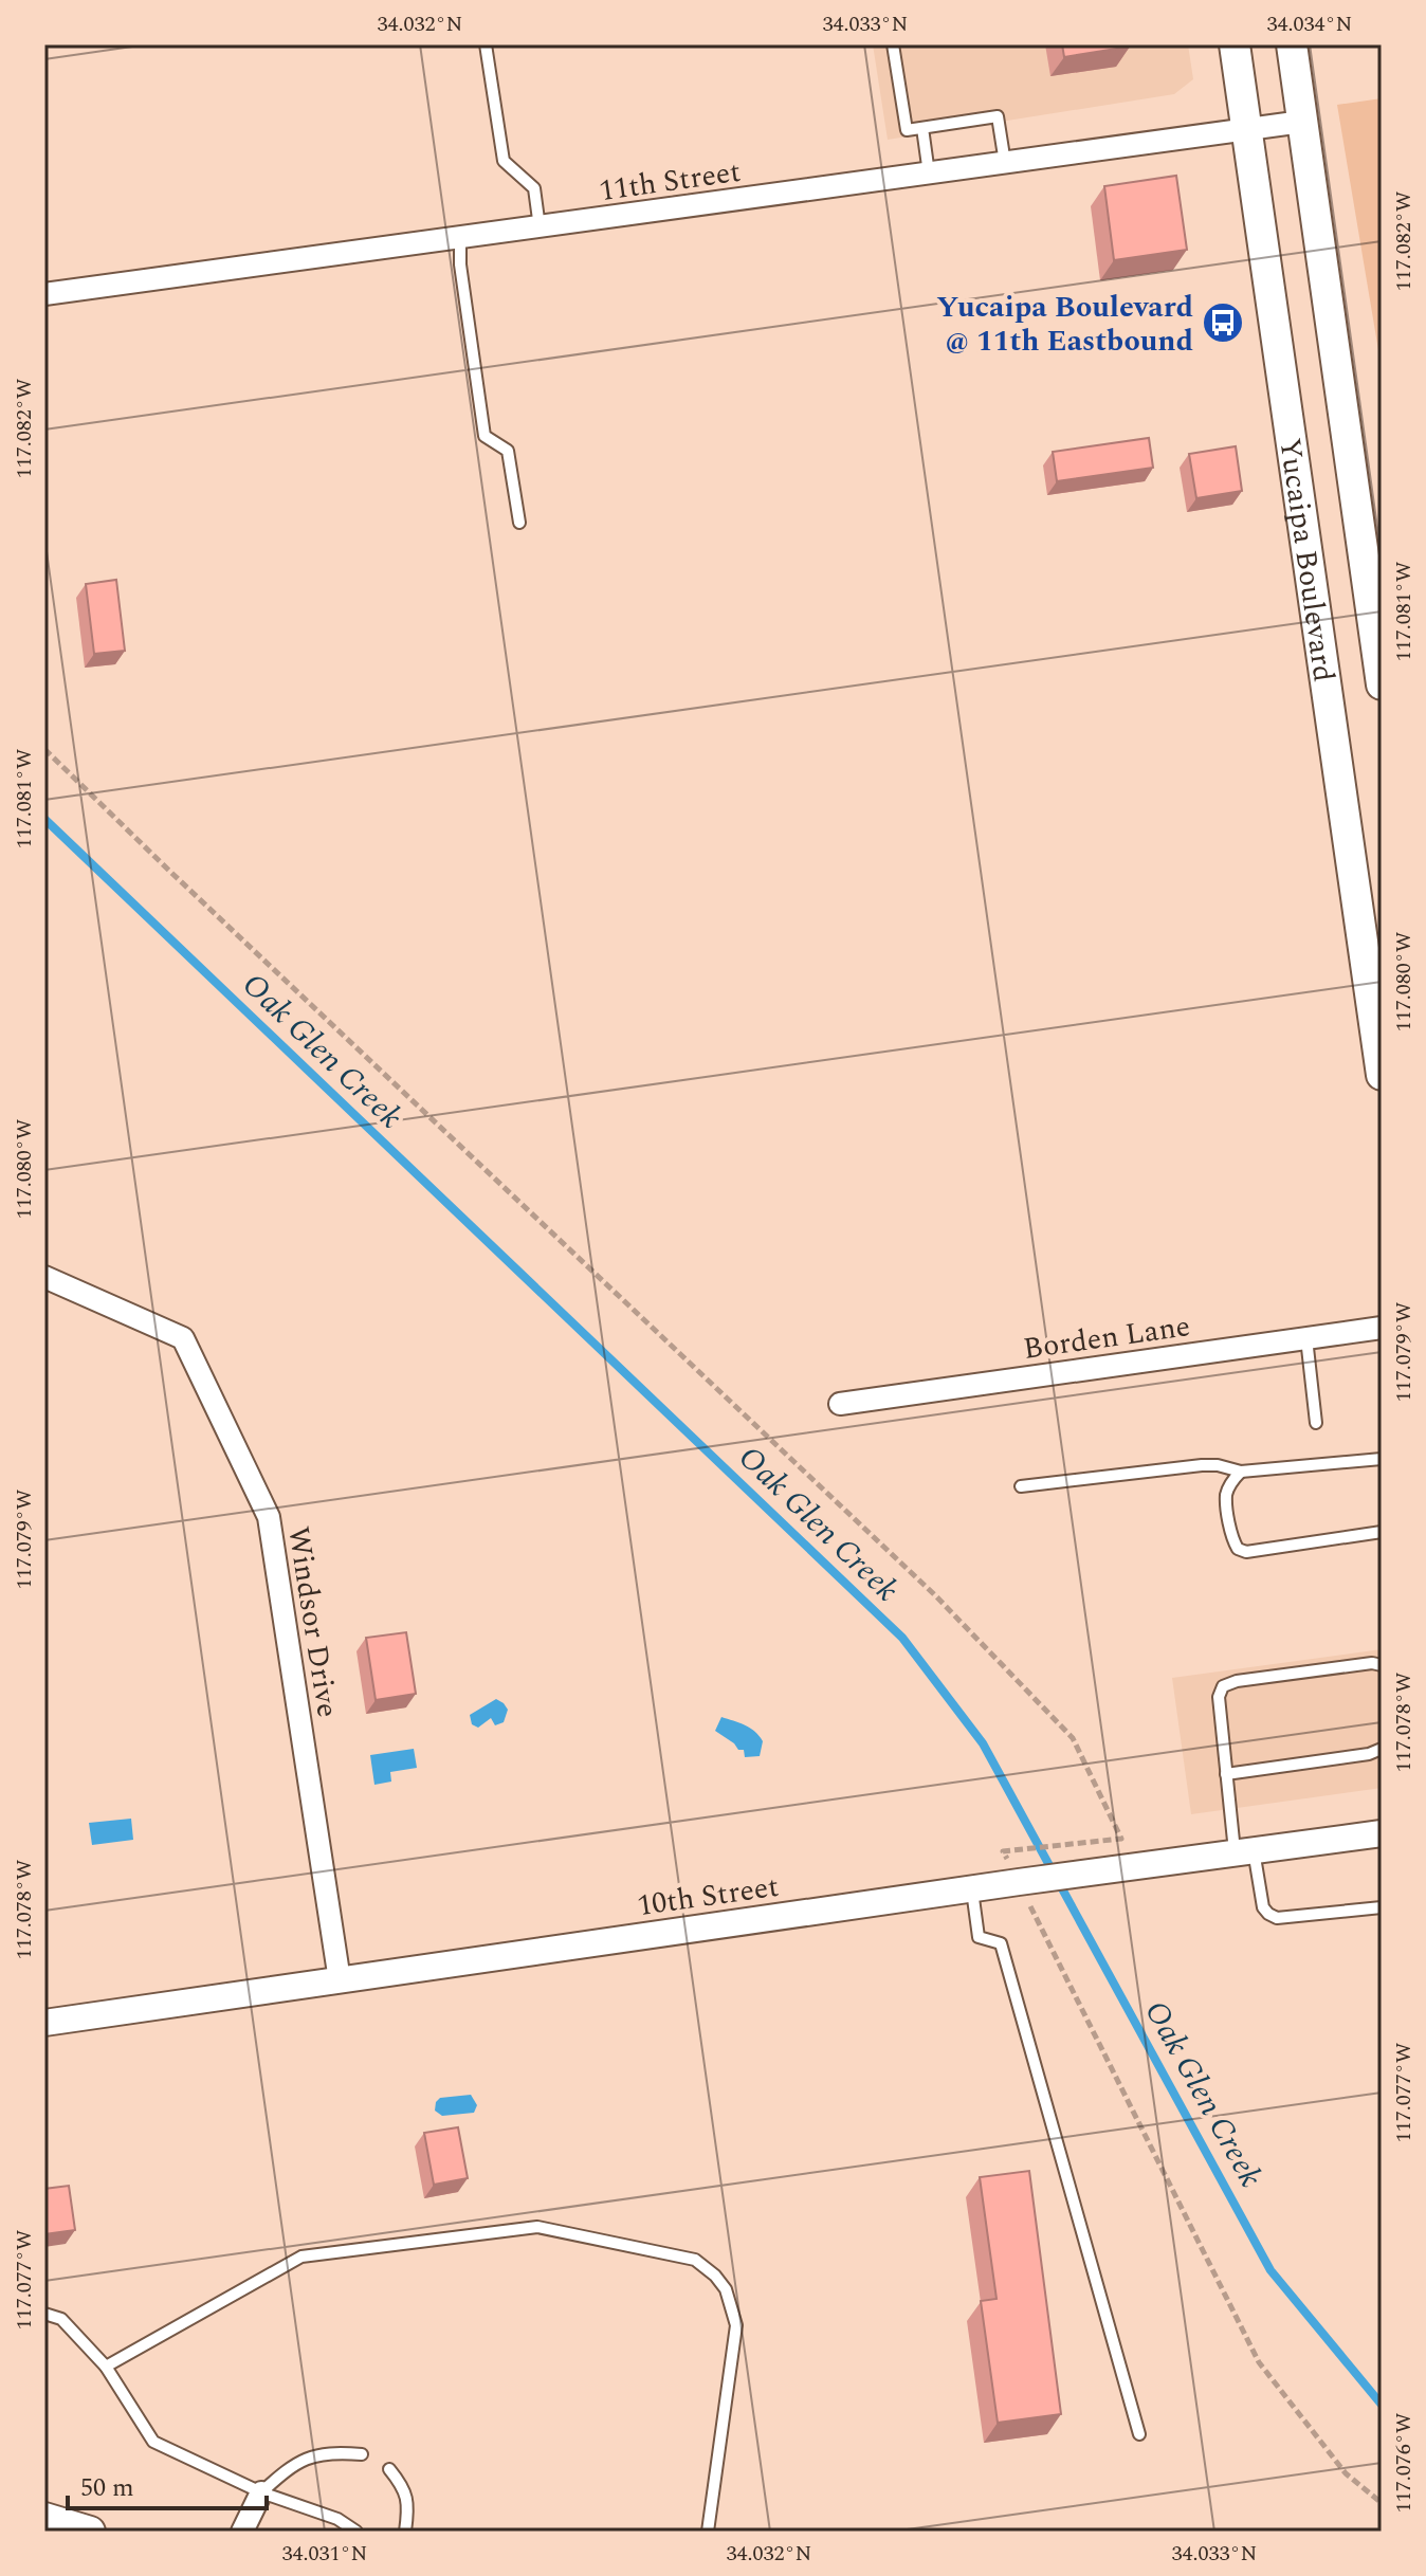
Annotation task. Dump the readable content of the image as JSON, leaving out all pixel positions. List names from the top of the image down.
{
  "streets": {
    "main road": ["Yucaipa Boulevard"],
    "street": [
      "11th Street",
      "Borden Lane",
      "Windsor Drive",
      "10th Street"
    ]
  },
  "crossings": [
    ["11th Street", "Yucaipa Boulevard"],
    ["Windsor Drive", "10th Street"]
  ],
  "water": ["Oak Glen Creek"],
  "places": {
    "bus stop": ["Yucaipa Boulevard @ 11th Eastbound"]
  },
  "scale_bar": "50 m",
  "coordinates": [
    "34.032°N",
    "34.033°N",
    "34.034°N",
    "117.082°W",
    "117.081°W",
    "117.080°W",
    "117.079°W",
    "117.078°W",
    "117.077°W",
    "117.076°W",
    "34.031°N"
  ]
}
